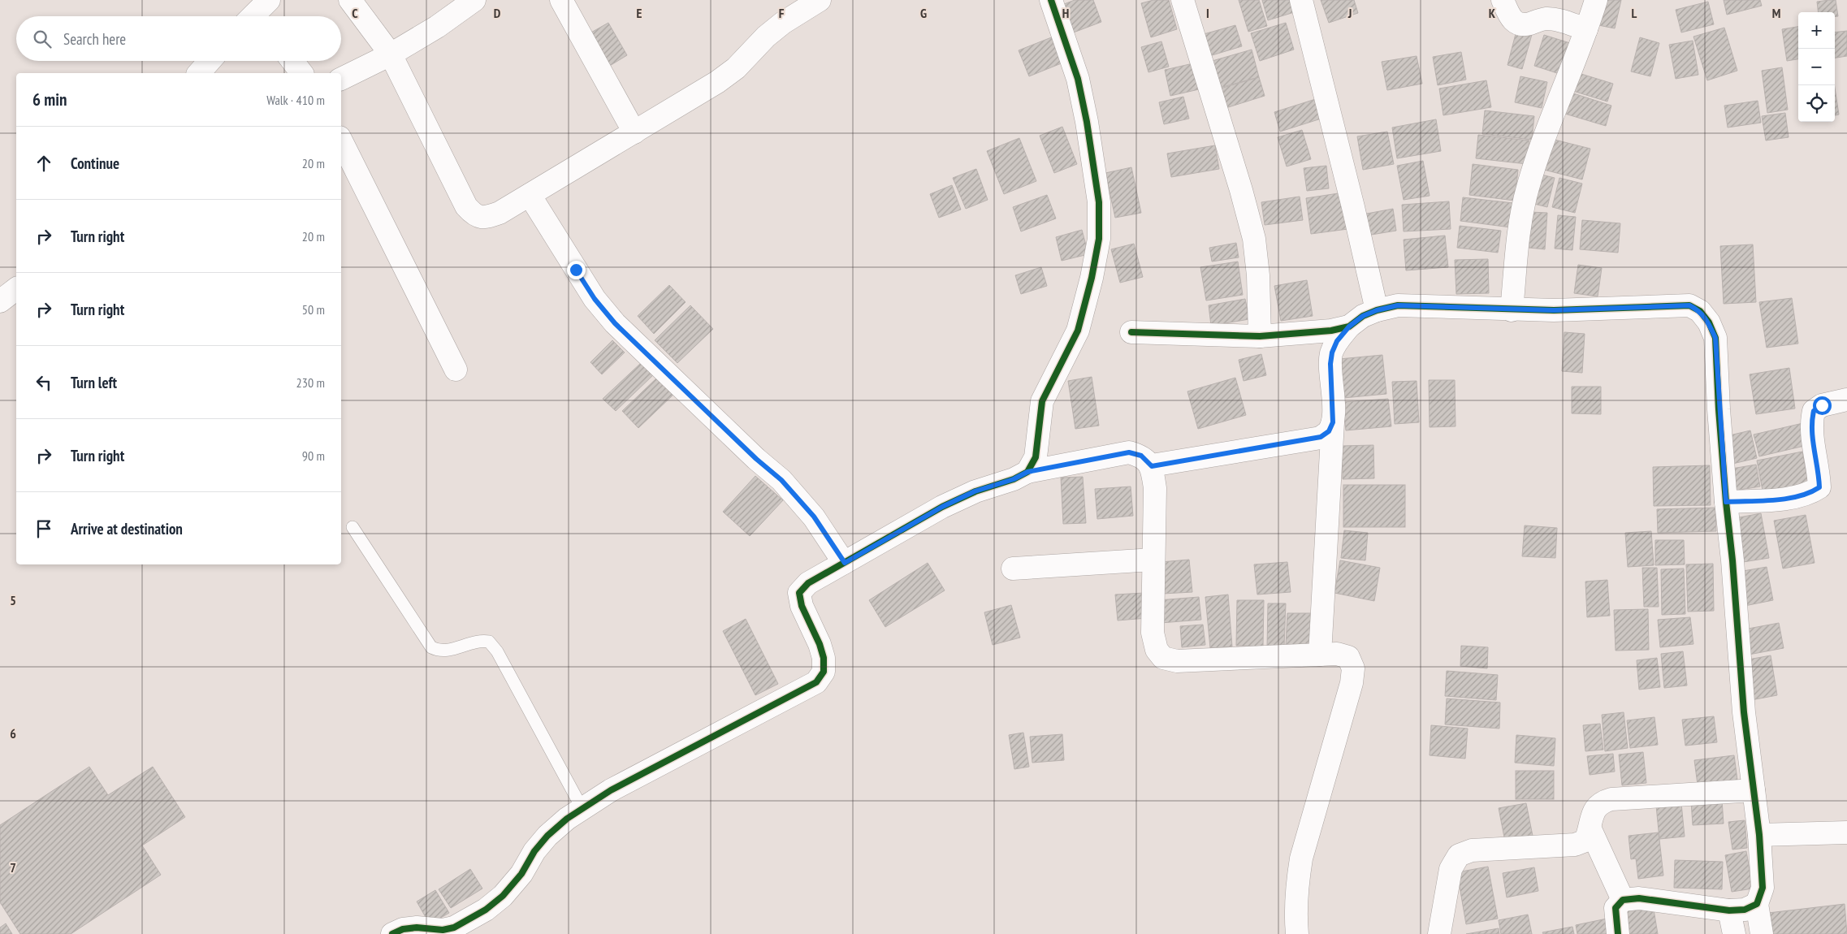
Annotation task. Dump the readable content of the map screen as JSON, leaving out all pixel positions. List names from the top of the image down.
{
  "page": {
    "map_buttons": ["+", "−"],
    "search": "Search here",
    "heading": ["6 min", "Walk · 410 m"],
    "list": [
      ["Continue", "20 m"],
      ["Turn right", "20 m"],
      ["Turn right", "50 m"],
      ["Turn left", "230 m"],
      ["Turn right", "90 m"],
      "Arrive at destination"
    ]
  },
  "grid": {
    "columns": [
      "C",
      "D",
      "E",
      "F",
      "G",
      "H",
      "I",
      "J",
      "K",
      "L",
      "M"
    ],
    "rows": ["5", "6", "7"]
  }
}
